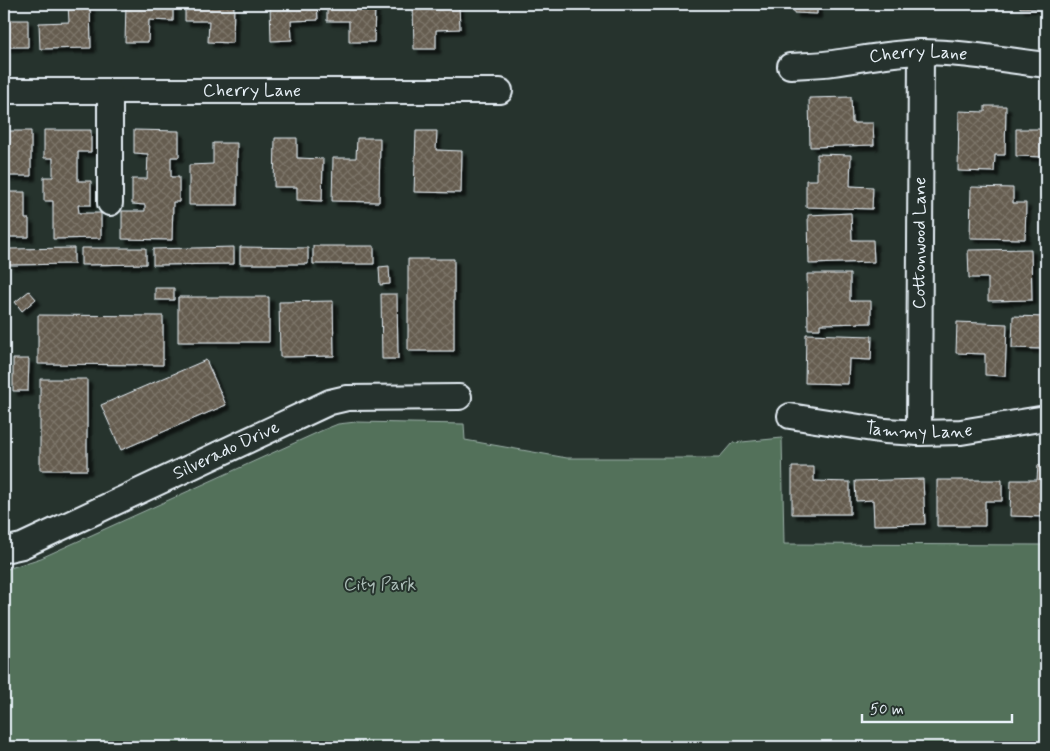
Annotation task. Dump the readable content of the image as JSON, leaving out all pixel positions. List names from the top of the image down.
{
  "streets": {
    "street": [
      "Cherry Lane",
      "Cottonwood Lane",
      "Tammy Lane",
      "Silverado Drive"
    ]
  },
  "crossings": [
    ["Cherry Lane", "Cottonwood Lane"],
    ["Cottonwood Lane", "Tammy Lane"]
  ],
  "parks": ["City Park"],
  "scale_bar": "50 m"
}
